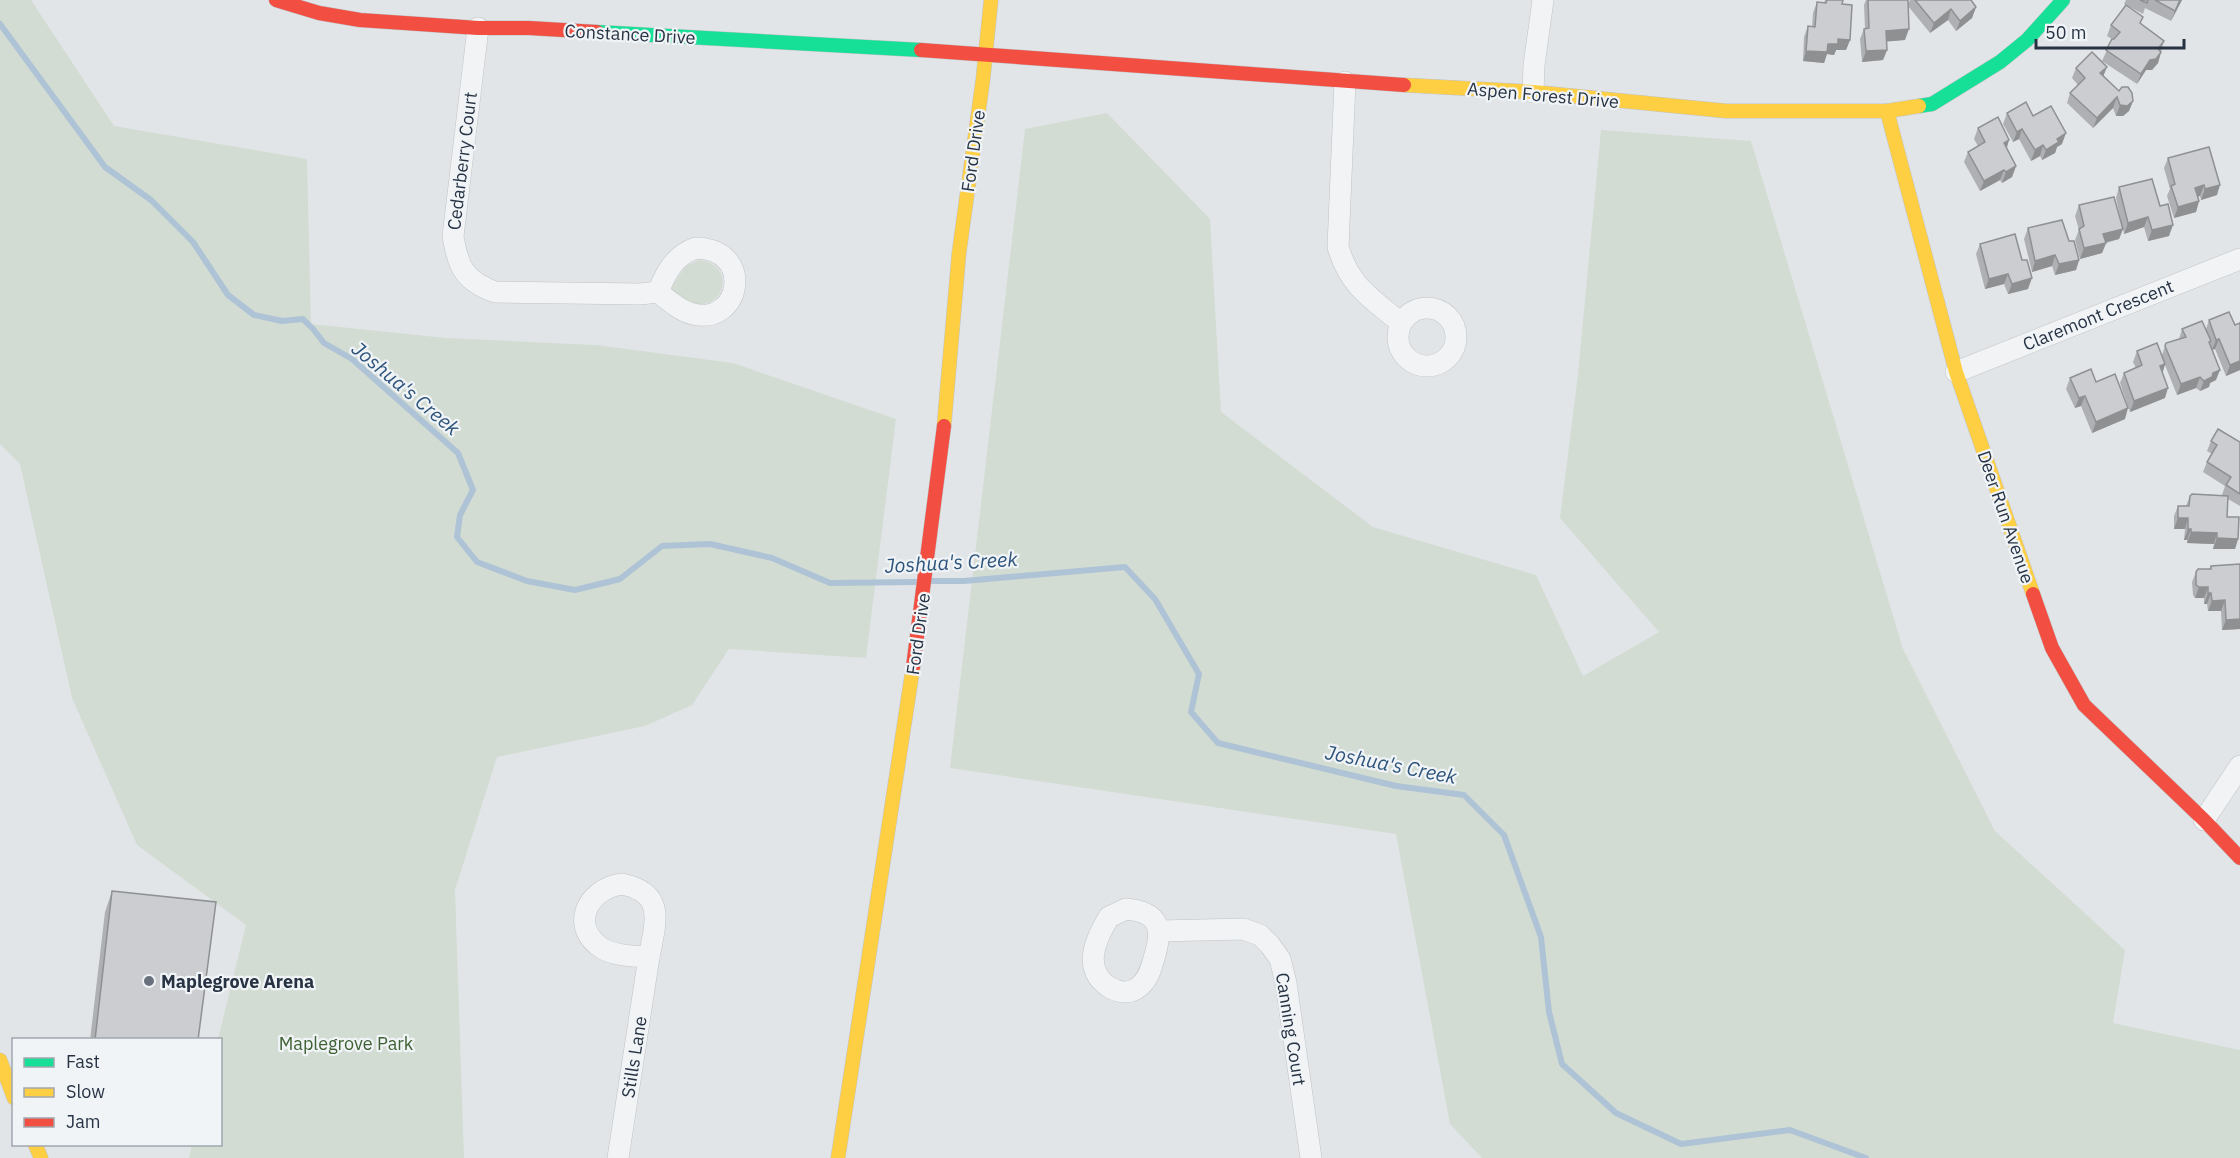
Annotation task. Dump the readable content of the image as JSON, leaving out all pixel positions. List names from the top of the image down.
{
  "streets": {
    "street": [
      "Constance Drive",
      "Aspen Forest Drive",
      "Ford Drive",
      "Cedarberry Court",
      "Claremont Crescent",
      "Deer Run Avenue",
      "Canning Court",
      "Stills Lane"
    ]
  },
  "crossings": [
    ["Constance Drive", "Aspen Forest Drive"],
    ["Constance Drive", "Ford Drive"],
    ["Constance Drive", "Cedarberry Court"],
    ["Aspen Forest Drive", "Ford Drive"],
    ["Aspen Forest Drive", "Deer Run Avenue"],
    ["Claremont Crescent", "Deer Run Avenue"]
  ],
  "water": ["Joshua's Creek"],
  "parks": ["Maplegrove Park"],
  "places": ["Maplegrove Arena"],
  "legend": ["Fast", "Slow", "Jam"],
  "scale_bar": "50 m"
}
